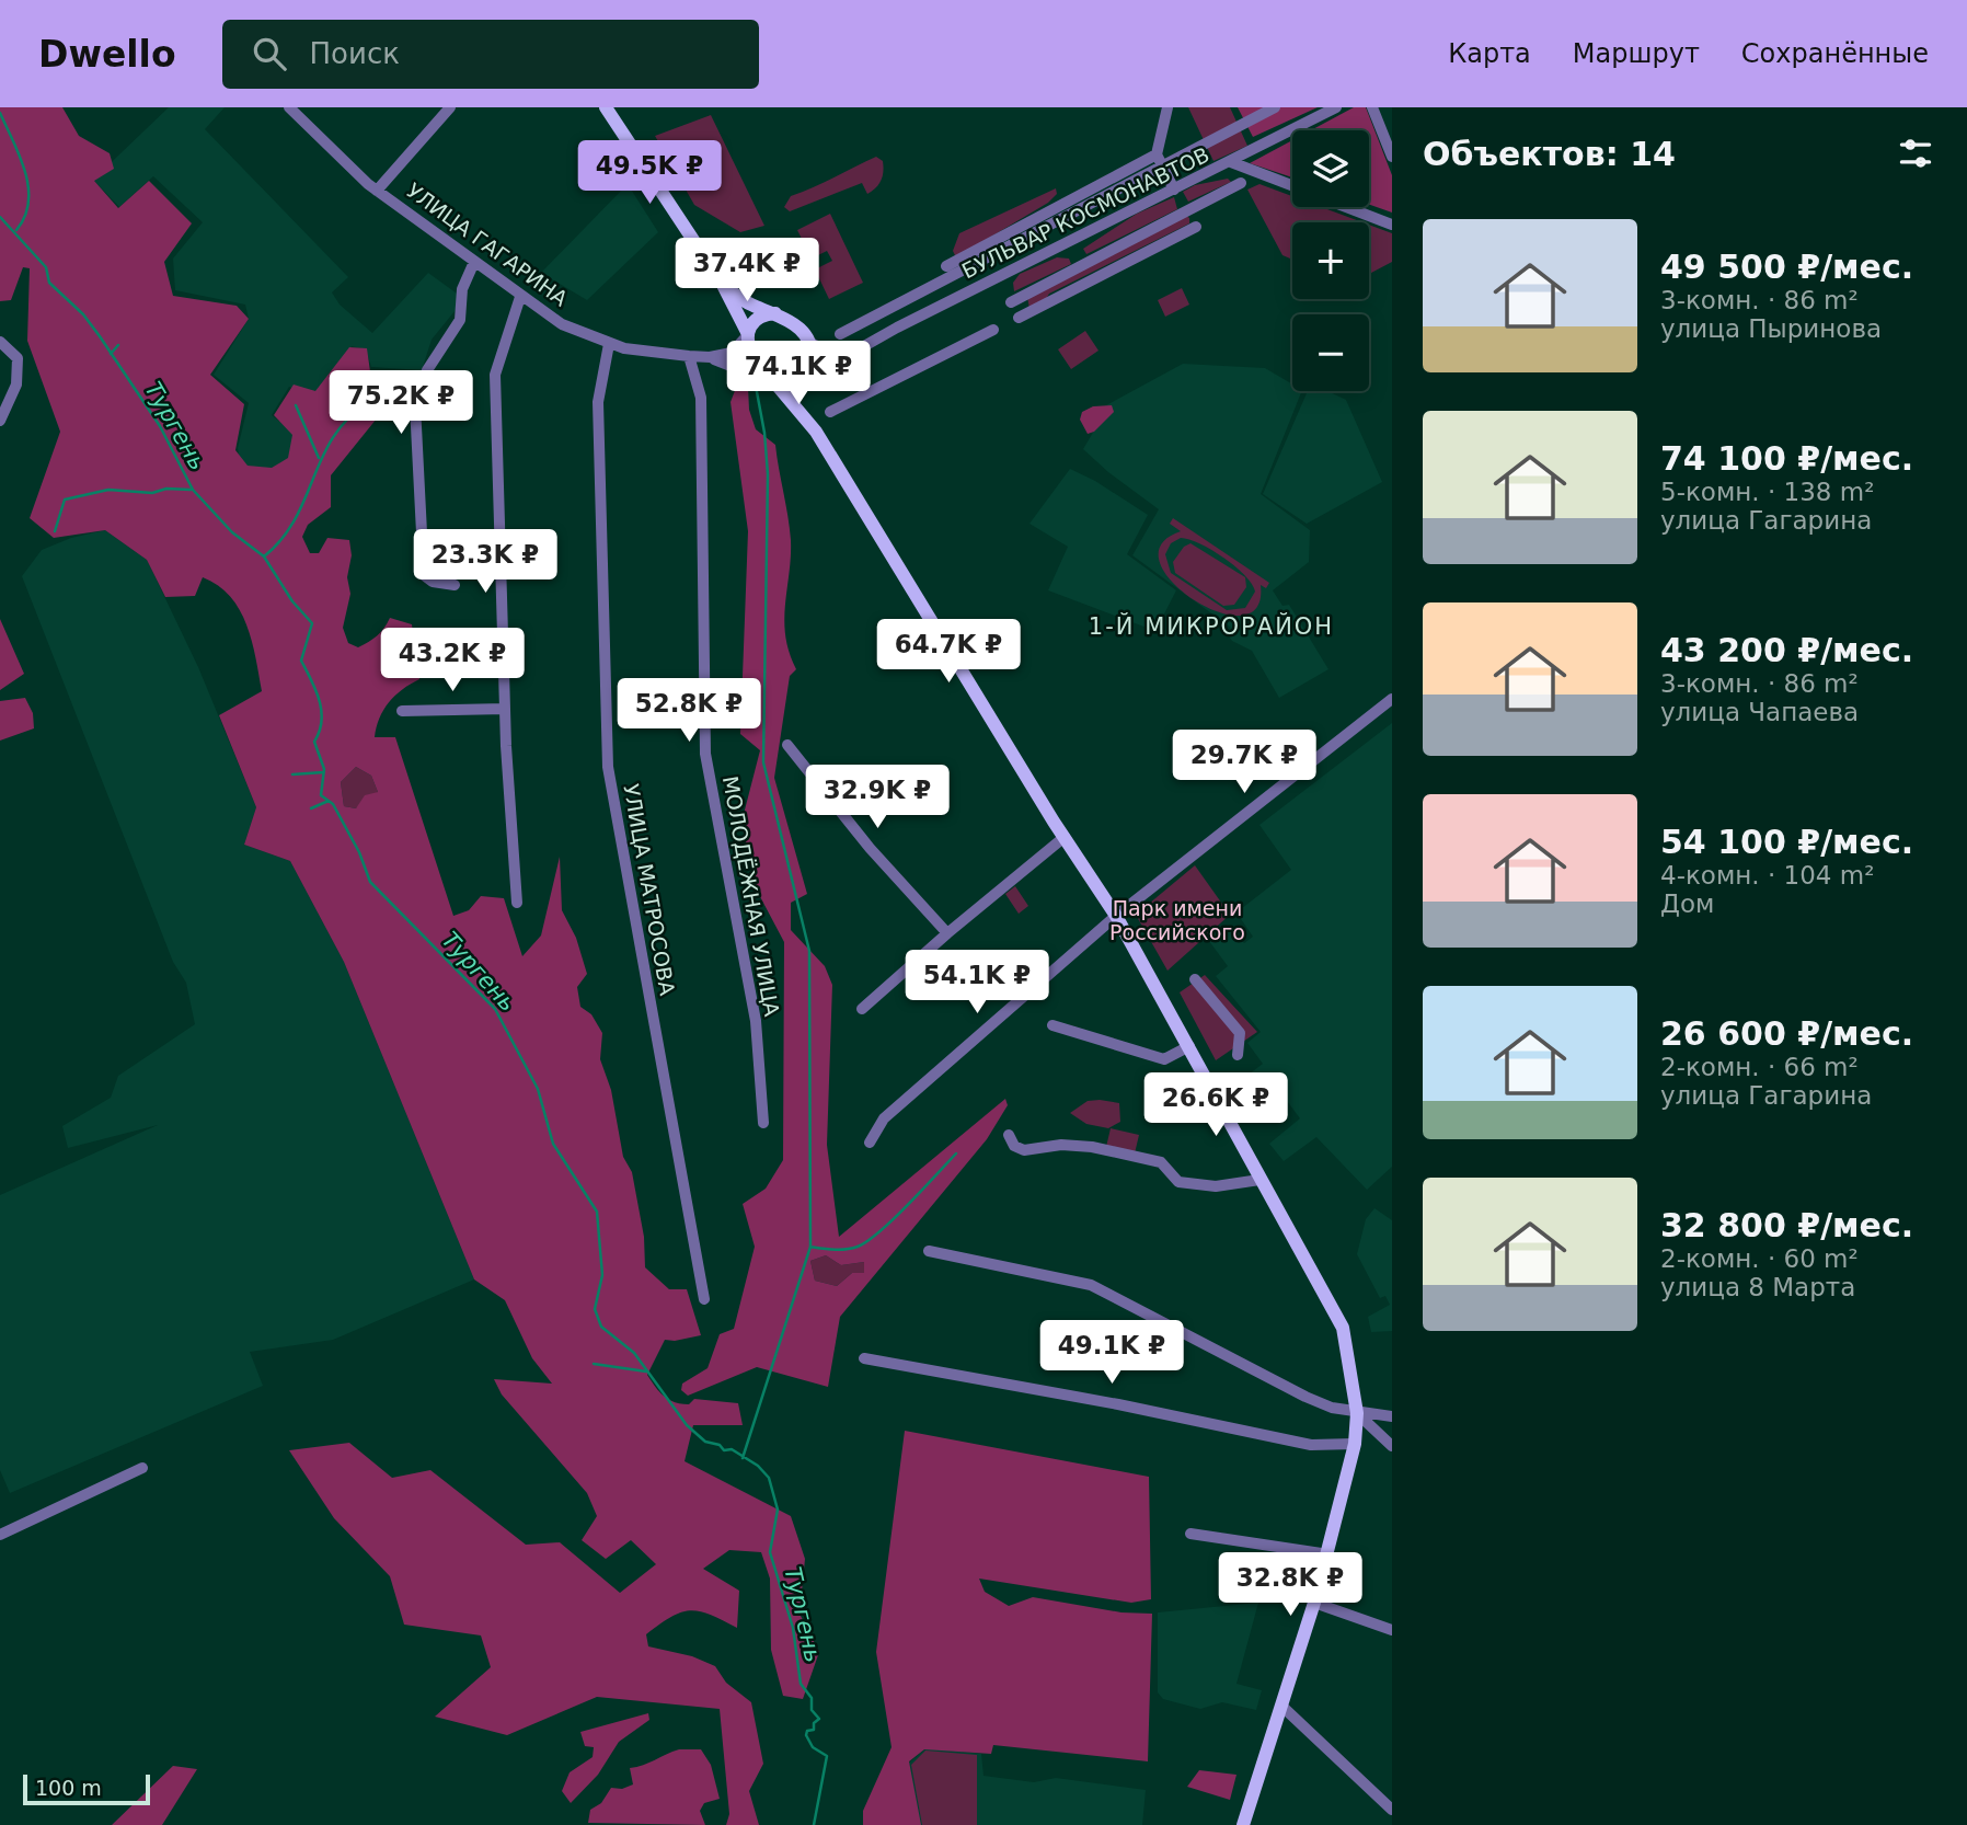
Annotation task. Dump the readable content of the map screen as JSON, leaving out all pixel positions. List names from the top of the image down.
{
  "streets": {
    "main road": ["УЛИЦА ГАГАРИНА"],
    "street": ["БУЛЬВАР КОСМОНАВТОВ", "УЛИЦА МАТРОСОВА", "МОЛОДЁЖНАЯ УЛИЦА"]
  },
  "crossings": [
    ["БУЛЬВАР КОСМОНАВТОВ", "УЛИЦА ГАГАРИНА"],
    ["УЛИЦА ГАГАРИНА", "УЛИЦА МАТРОСОВА"],
    ["УЛИЦА ГАГАРИНА", "МОЛОДЁЖНАЯ УЛИЦА"]
  ],
  "districts": ["1-Й МИКРОРАЙОН"],
  "water": ["Тургень"],
  "parks": ["Парк имени Российского"],
  "scale_bar": "100 m",
  "page": {
    "header": "Dwello",
    "search": "Поиск",
    "nav": ["Карта", "Маршрут", "Сохранённые"],
    "heading": "Объектов: 14",
    "map_buttons": ["+", "−"],
    "price": [
      "49.5K ₽",
      "37.4K ₽",
      "74.1K ₽",
      "75.2K ₽",
      "23.3K ₽",
      "64.7K ₽",
      "43.2K ₽",
      "52.8K ₽",
      "29.7K ₽",
      "32.9K ₽",
      "54.1K ₽",
      "26.6K ₽",
      "49.1K ₽",
      "32.8K ₽"
    ],
    "list": [
      {
        "name": "49 500 ₽/мес.",
        "note": "3-комн. · 86 m² · улица Пыринова"
      },
      {
        "name": "74 100 ₽/мес.",
        "note": "5-комн. · 138 m² · улица Гагарина"
      },
      {
        "name": "43 200 ₽/мес.",
        "note": "3-комн. · 86 m² · улица Чапаева"
      },
      {
        "name": "54 100 ₽/мес.",
        "note": "4-комн. · 104 m² · Дом"
      },
      {
        "name": "26 600 ₽/мес.",
        "note": "2-комн. · 66 m² · улица Гагарина"
      },
      {
        "name": "32 800 ₽/мес.",
        "note": "2-комн. · 60 m² · улица 8 Марта"
      }
    ],
    "scale": "100 m"
  }
}
